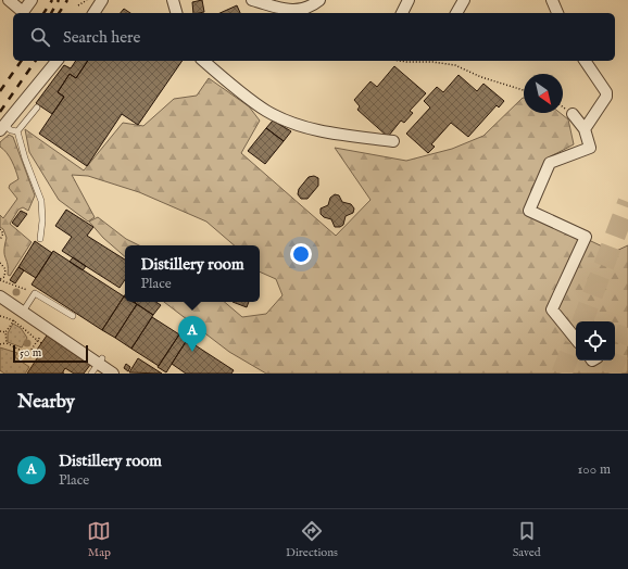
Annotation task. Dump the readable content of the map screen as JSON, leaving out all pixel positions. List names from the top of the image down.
{
  "scale_bar": "50 m",
  "north": "bottom right",
  "page": {
    "search": "Search here",
    "popup": ["Distillery room", "Place"],
    "pins": "A",
    "scale": "50 m",
    "heading": "Nearby",
    "list": [
      {
        "mark": "A",
        "name": "Distillery room",
        "note": "Place",
        "value": "100 m"
      }
    ],
    "nav": ["Map", "Directions", "Saved"]
  }
}
